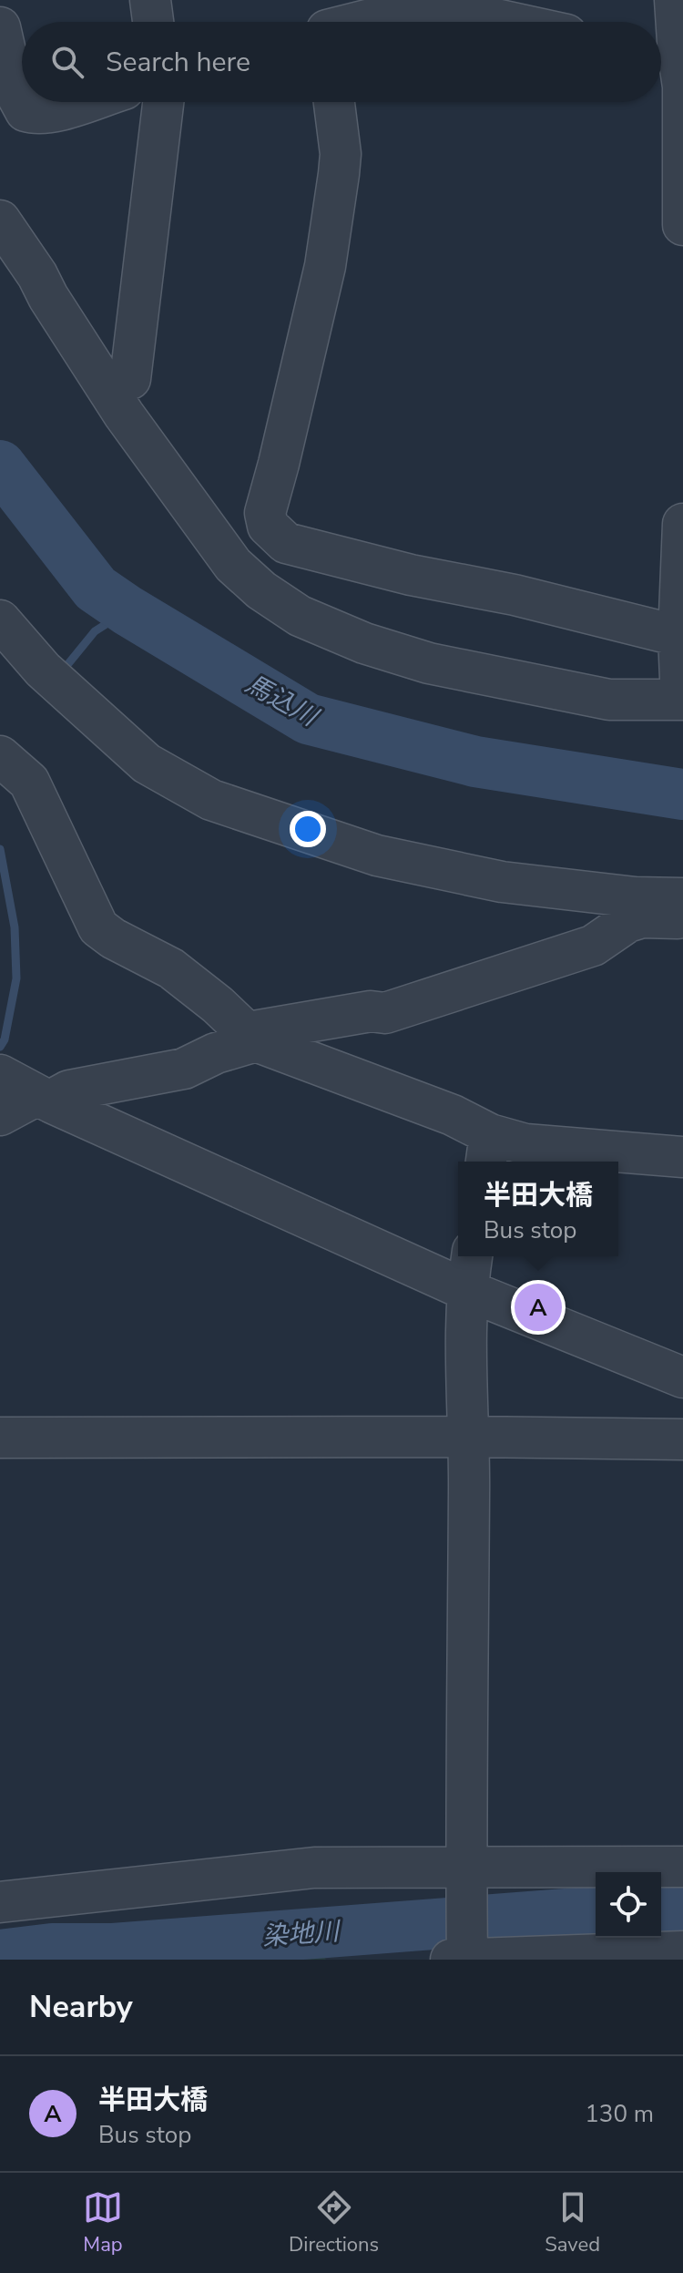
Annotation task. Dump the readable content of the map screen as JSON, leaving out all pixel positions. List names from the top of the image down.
{
  "water": ["馬込川", "染地川"],
  "page": {
    "search": "Search here",
    "popup": ["半田大橋", "Bus stop"],
    "pins": "A",
    "heading": "Nearby",
    "list": [
      {
        "mark": "A",
        "name": "半田大橋",
        "note": "Bus stop",
        "value": "130 m"
      }
    ],
    "nav": ["Map", "Directions", "Saved"]
  }
}
